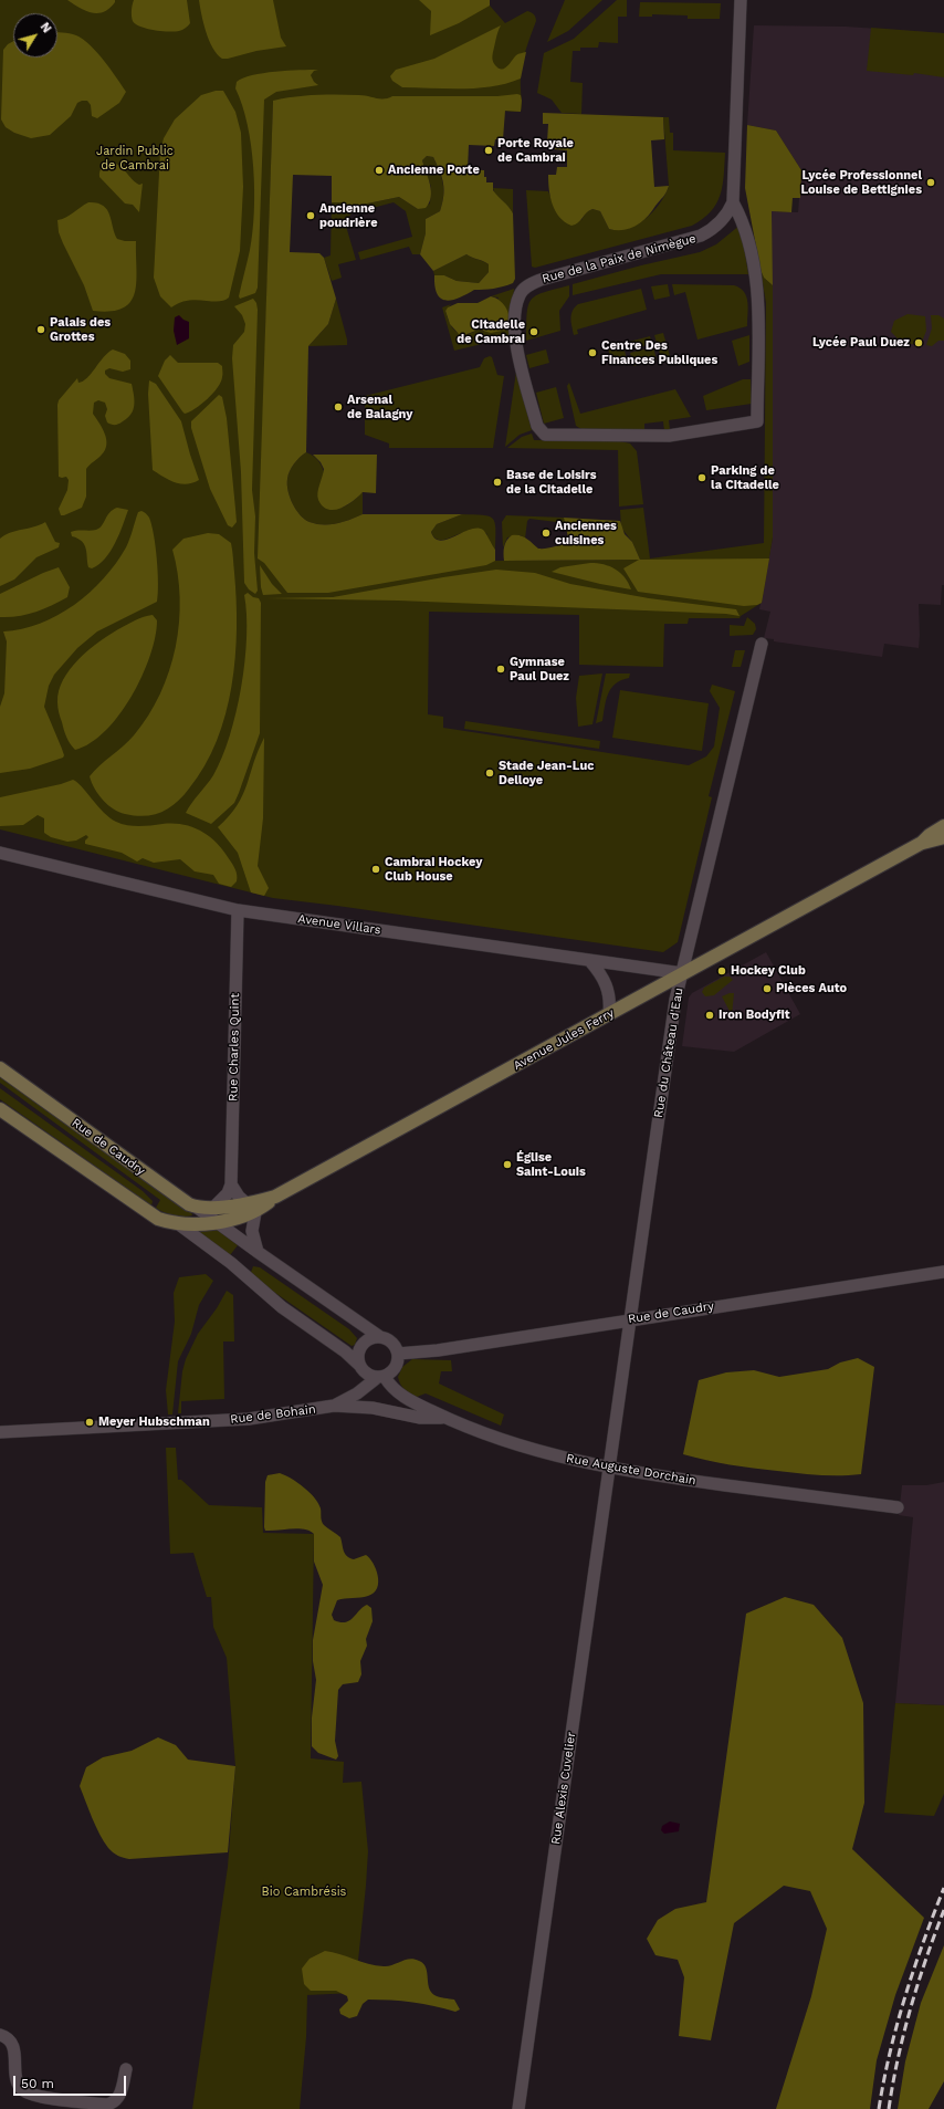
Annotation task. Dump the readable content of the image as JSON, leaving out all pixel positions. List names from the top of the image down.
{
  "streets": {
    "main road": ["Avenue Jules Ferry", "Rue de Caudry"],
    "street": [
      "Rue de la Paix de Nimègue",
      "Avenue Villars",
      "Rue Charles Quint",
      "Rue du Château d'Eau",
      "Rue de Bohain",
      "Rue Auguste Dorchain",
      "Rue Alexis Cuvelier"
    ]
  },
  "crossings": [
    ["Avenue Villars", "Avenue Jules Ferry"],
    ["Avenue Villars", "Rue Charles Quint"],
    ["Avenue Villars", "Rue du Château d'Eau"],
    ["Avenue Jules Ferry", "Rue du Château d'Eau"],
    ["Avenue Jules Ferry", "Rue de Caudry"],
    ["Rue du Château d'Eau", "Rue de Caudry"],
    ["Rue du Château d'Eau", "Rue Auguste Dorchain"],
    ["Rue du Château d'Eau", "Rue Alexis Cuvelier"],
    ["Rue de Caudry", "Rue de Bohain"],
    ["Rue de Caudry", "Rue Auguste Dorchain"],
    ["Rue de Bohain", "Rue Auguste Dorchain"],
    ["Rue Auguste Dorchain", "Rue Alexis Cuvelier"]
  ],
  "parks": ["Jardin Public de Cambrai", "Bio Cambrésis"],
  "places": [
    "Porte Royale de Cambrai",
    "Ancienne Porte",
    "Lycée Professionnel Louise de Bettignies",
    "Ancienne poudrière",
    "Palais des Grottes",
    "Citadelle de Cambrai",
    "Lycée Paul Duez",
    "Centre Des Finances Publiques",
    "Arsenal de Balagny",
    "Parking de la Citadelle",
    "Base de Loisirs de la Citadelle",
    "Anciennes cuisines",
    "Gymnase Paul Duez",
    "Stade Jean-Luc Delloye",
    "Cambrai Hockey Club House",
    "Hockey Club",
    "Pièces Auto",
    "Iron Bodyfit",
    "Église Saint-Louis",
    "Meyer Hubschman"
  ],
  "scale_bar": "50 m",
  "north": "top right"
}
